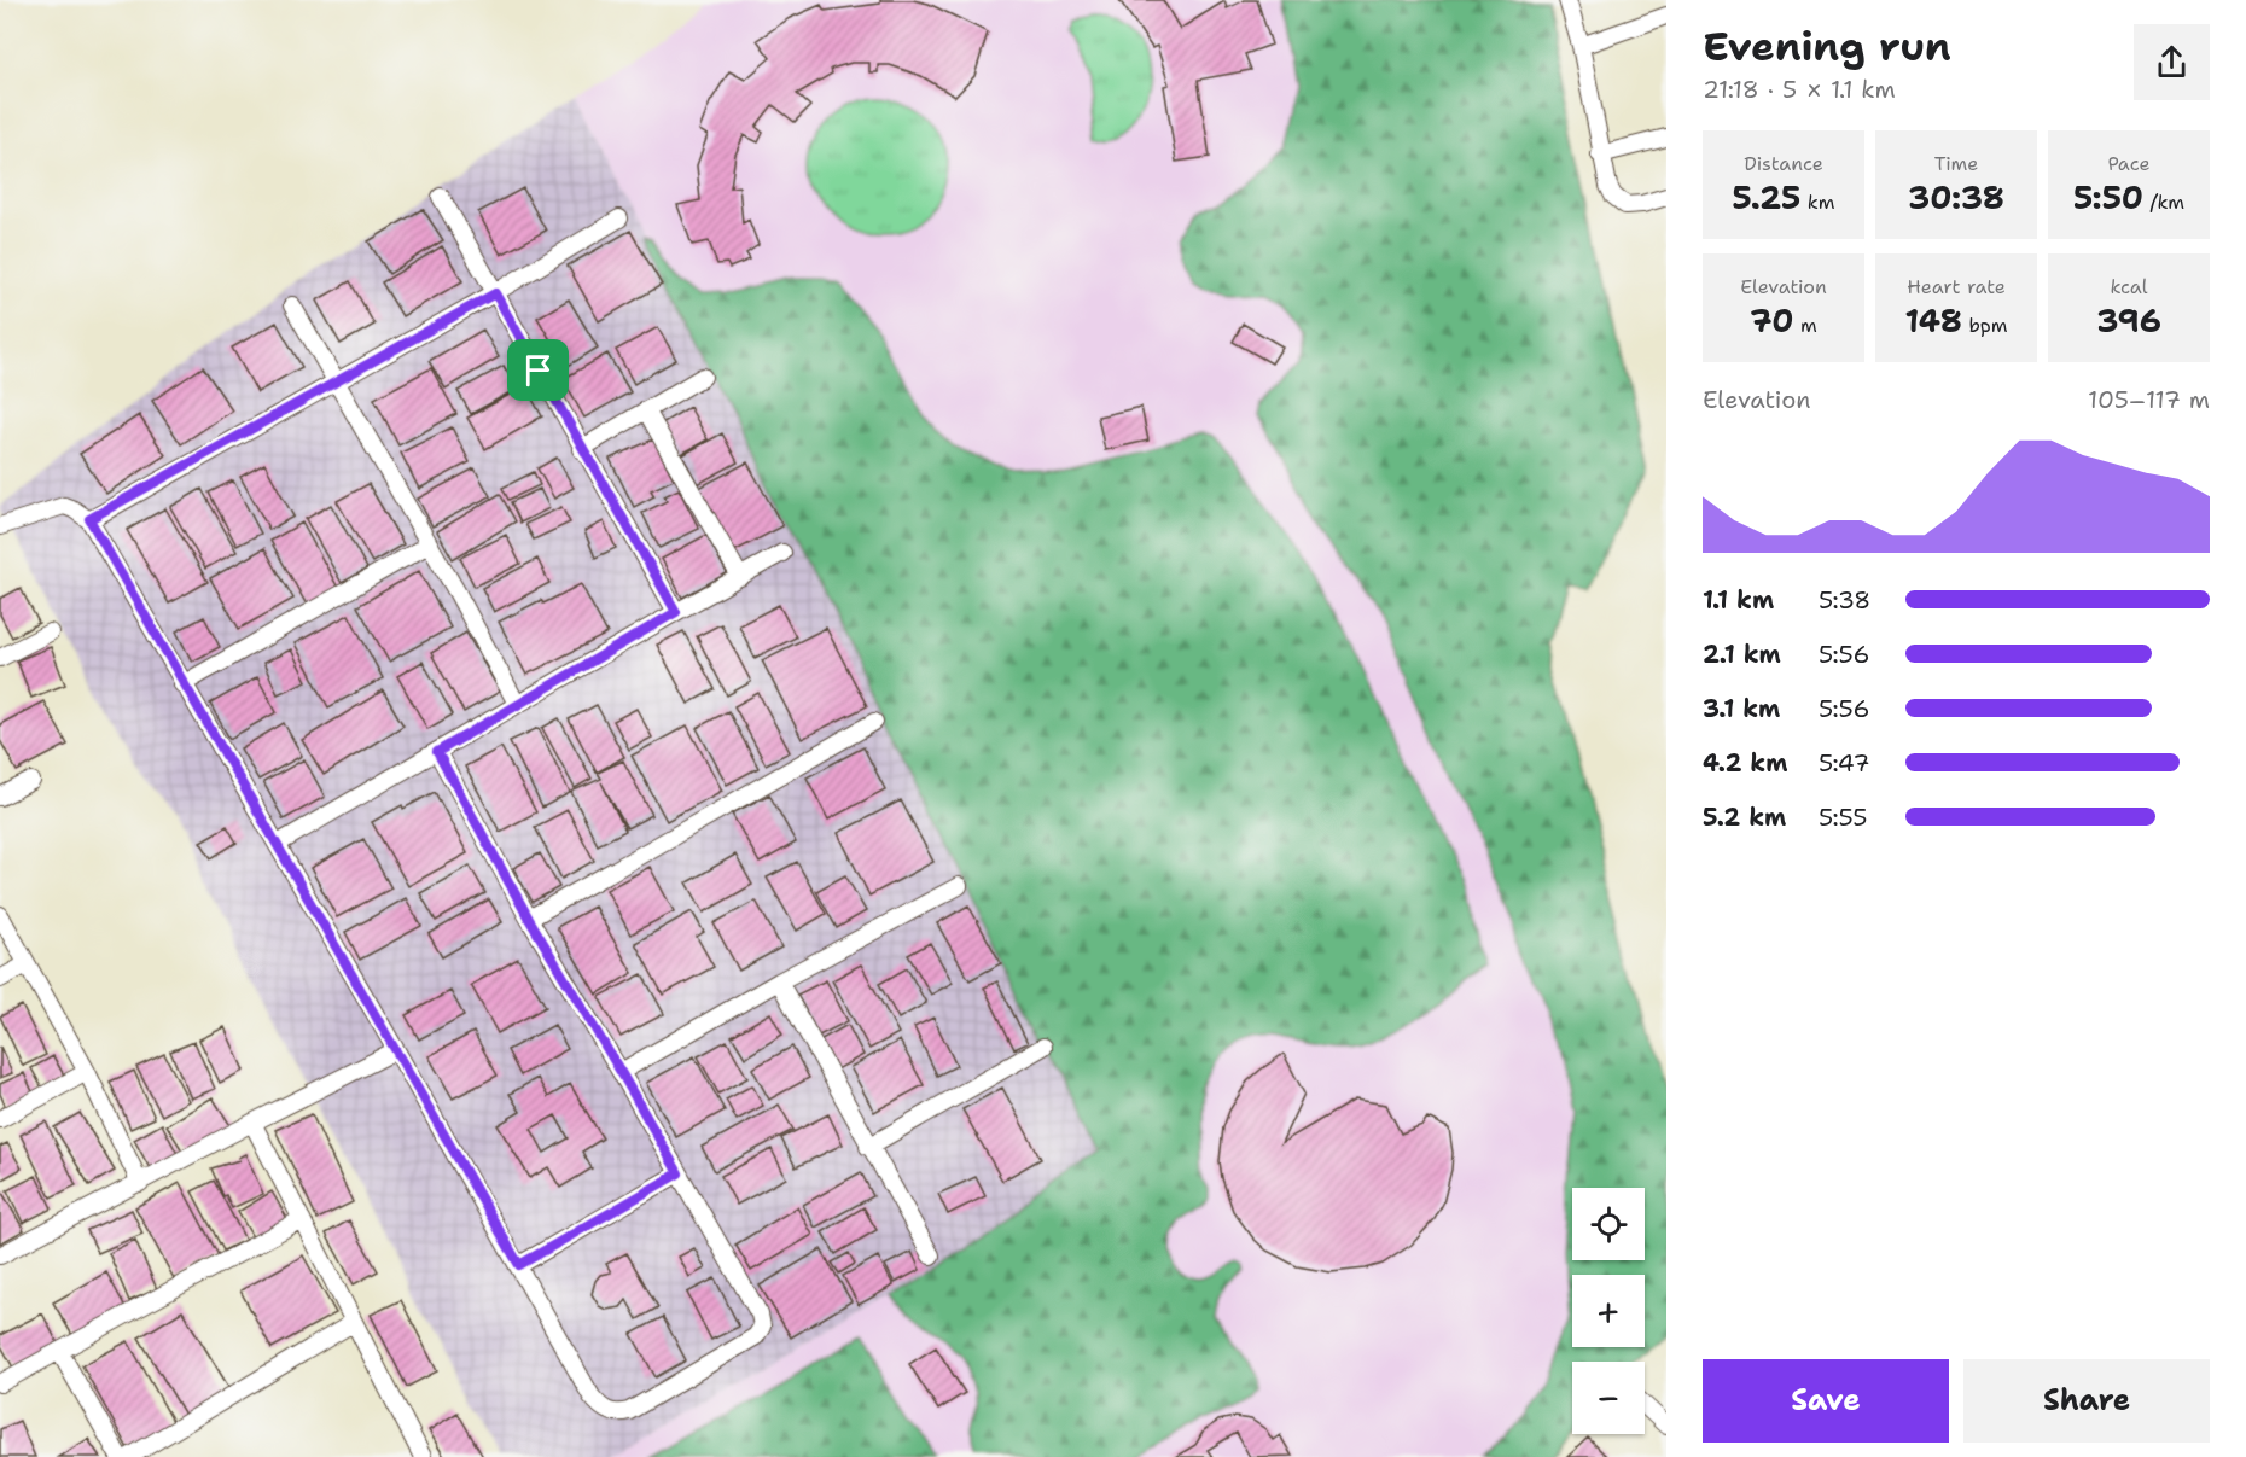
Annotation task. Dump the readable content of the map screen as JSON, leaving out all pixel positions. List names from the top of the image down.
{
  "page": {
    "heading": ["Evening run", "21:18 · 5 × 1.1 km"],
    "stats": [
      ["Distance", "5.25 km"],
      ["Time", "30:38"],
      ["Pace", "5:50 /km"],
      ["Elevation", "70 m"],
      ["Heart rate", "148 bpm"],
      ["kcal", "396"]
    ],
    "chart": ["Elevation", "105–117 m"],
    "list": [
      {
        "name": "1.1 km",
        "note": "5:38"
      },
      {
        "name": "2.1 km",
        "note": "5:56"
      },
      {
        "name": "3.1 km",
        "note": "5:56"
      },
      {
        "name": "4.2 km",
        "note": "5:47"
      },
      {
        "name": "5.2 km",
        "note": "5:55"
      }
    ],
    "map_buttons": ["+", "−"],
    "buttons": ["Save", "Share"]
  }
}
